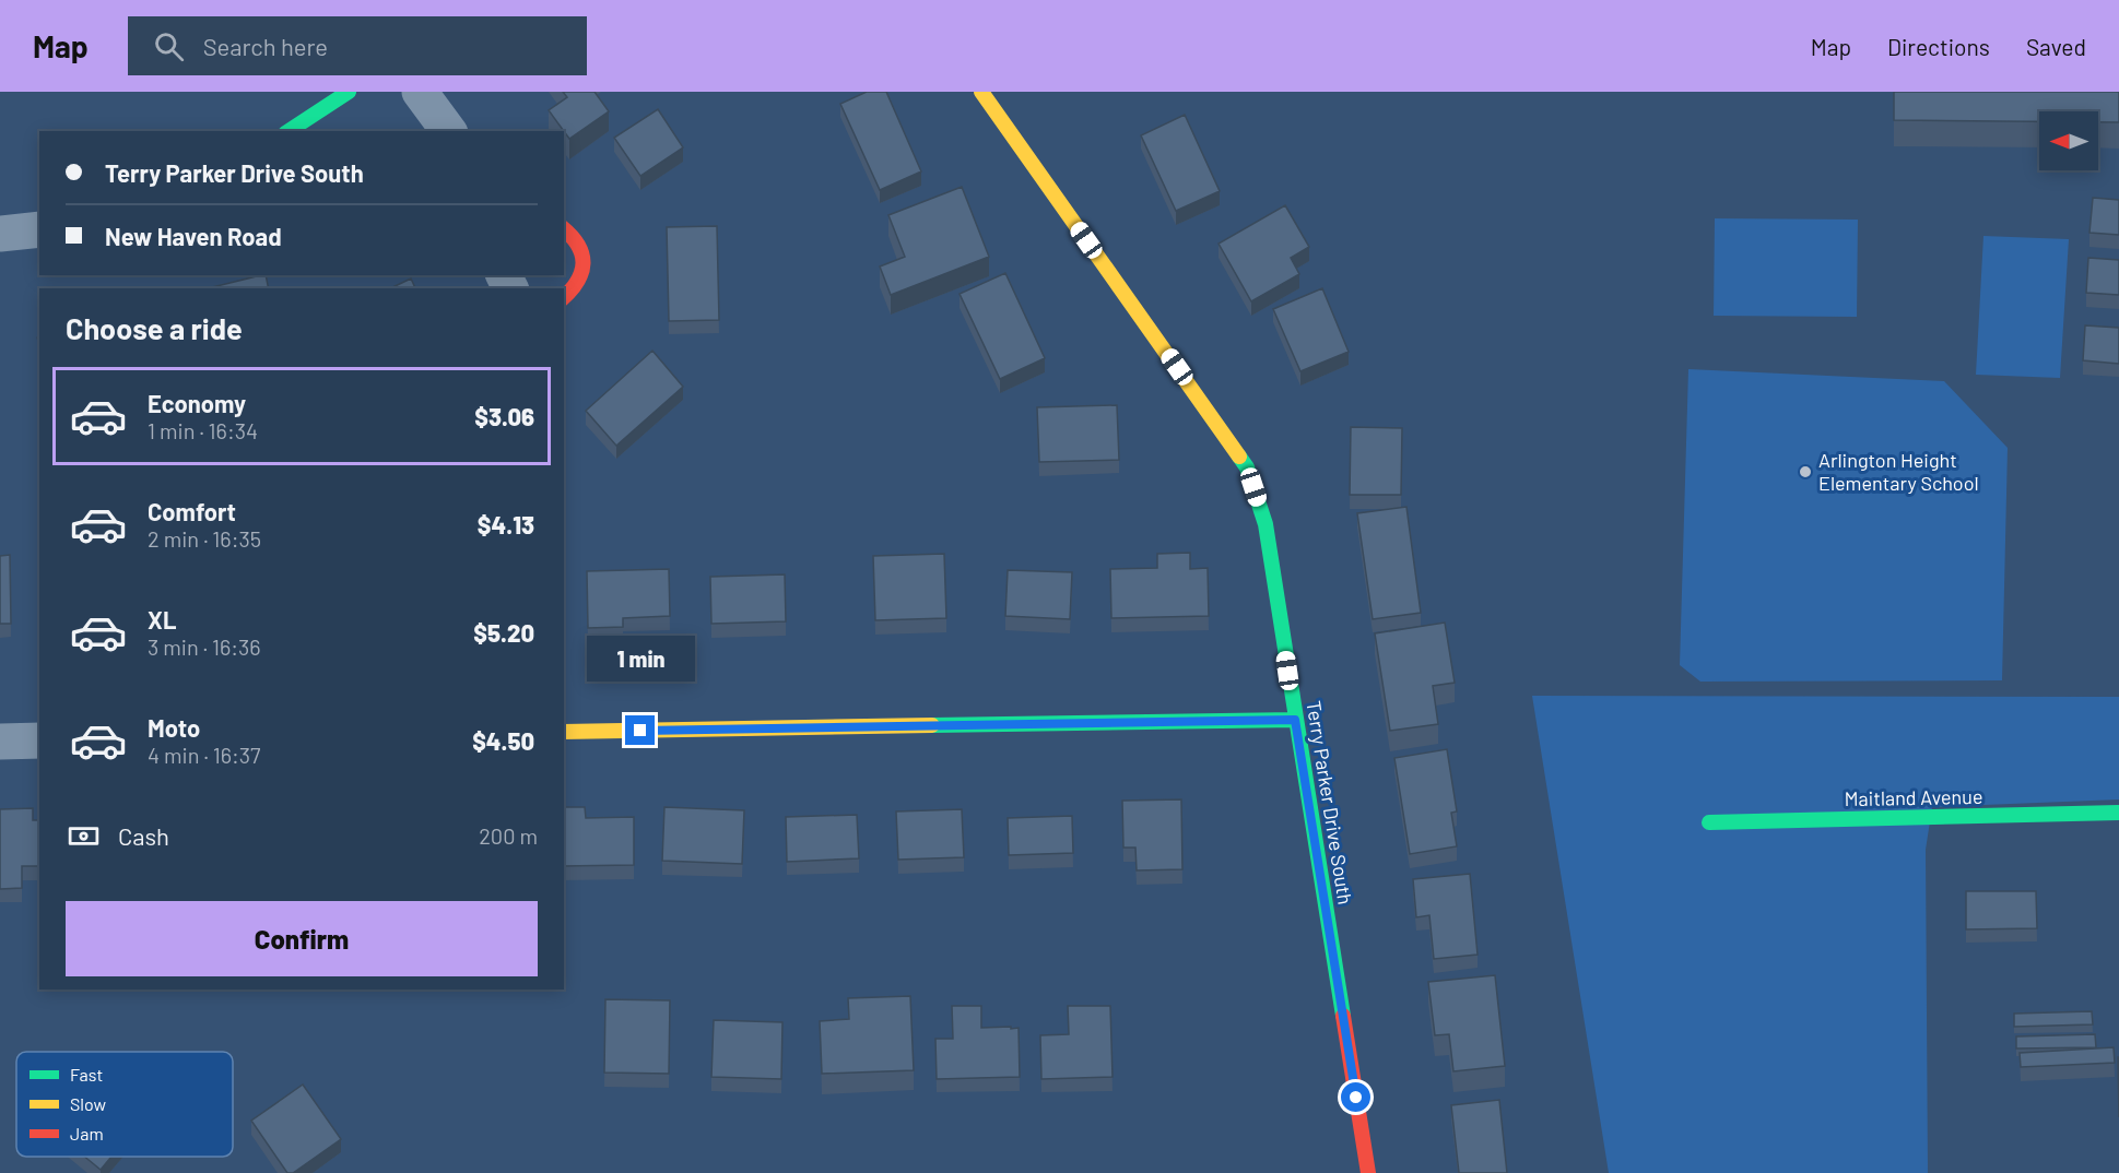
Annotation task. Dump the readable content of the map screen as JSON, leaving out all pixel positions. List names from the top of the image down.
{
  "streets": {
    "street": ["Maitland Avenue", "Terry Parker Drive South"]
  },
  "places": ["Arlington Height Elementary School"],
  "legend": ["Fast", "Slow", "Jam"],
  "north": "left",
  "page": {
    "header": "Map",
    "search": "Search here",
    "nav": ["Map", "Directions", "Saved"],
    "banner": ["Terry Parker Drive South", "New Haven Road"],
    "heading": "Choose a ride",
    "list": [
      {
        "name": "Economy",
        "note": "1 min · 16:34",
        "value": "$3.06"
      },
      {
        "name": "Comfort",
        "note": "2 min · 16:35",
        "value": "$4.13"
      },
      {
        "name": "XL",
        "note": "3 min · 16:36",
        "value": "$5.20"
      },
      {
        "name": "Moto",
        "note": "4 min · 16:37",
        "value": "$4.50"
      }
    ],
    "bubble": "1 min",
    "pay": ["Cash", "200 m"],
    "buttons": "Confirm"
  }
}
